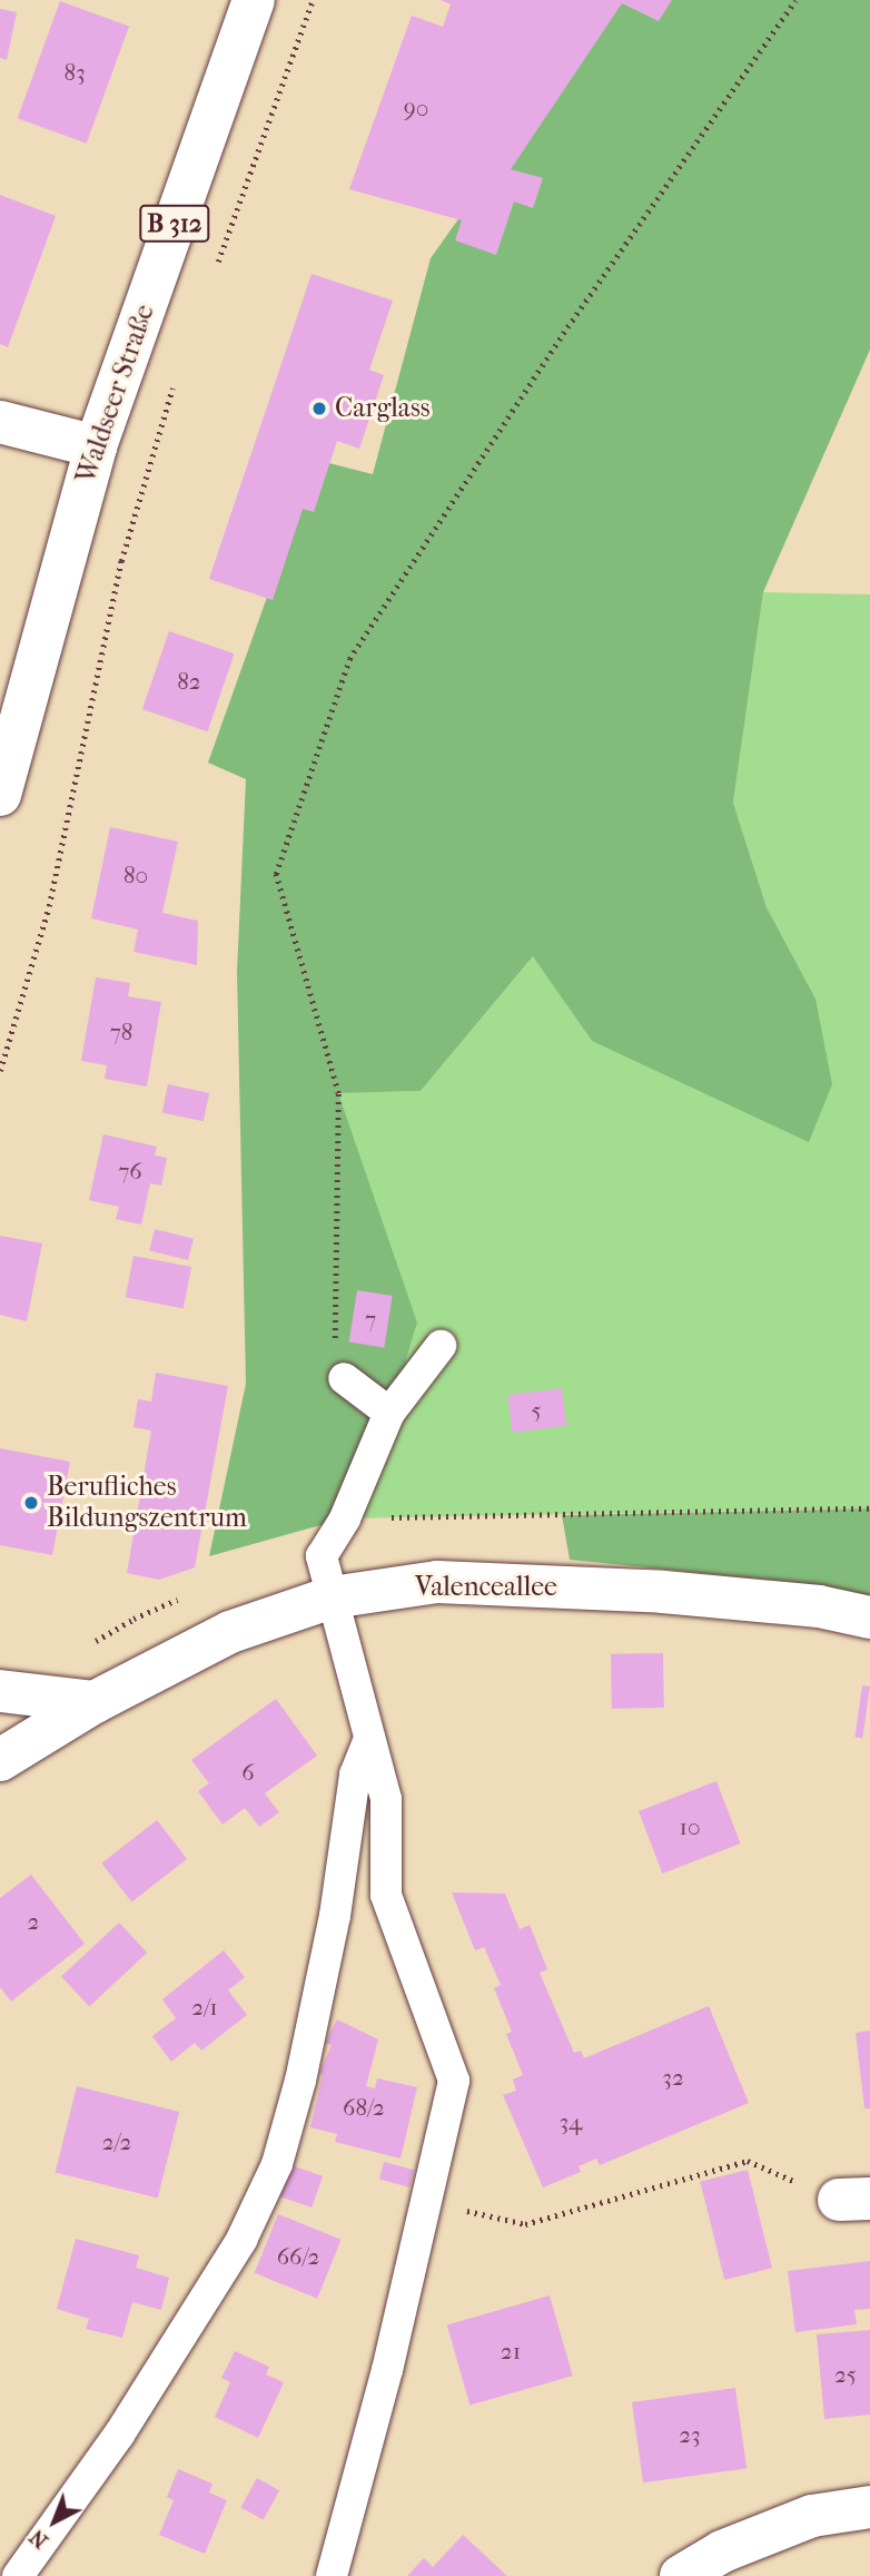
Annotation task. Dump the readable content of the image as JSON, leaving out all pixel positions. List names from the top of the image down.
{
  "streets": {
    "street": ["B 312", "Waldseer Straße", "Valenceallee"]
  },
  "places": ["Carglass", "Berufliches Bildungszentrum"],
  "house_numbers": [
    "83",
    "90",
    "82",
    "80",
    "78",
    "76",
    "7",
    "5",
    "6",
    "10",
    "2",
    "2/1",
    "32",
    "68/2",
    "34",
    "2/2",
    "66/2",
    "21",
    "25",
    "23"
  ],
  "north": "bottom left"
}
